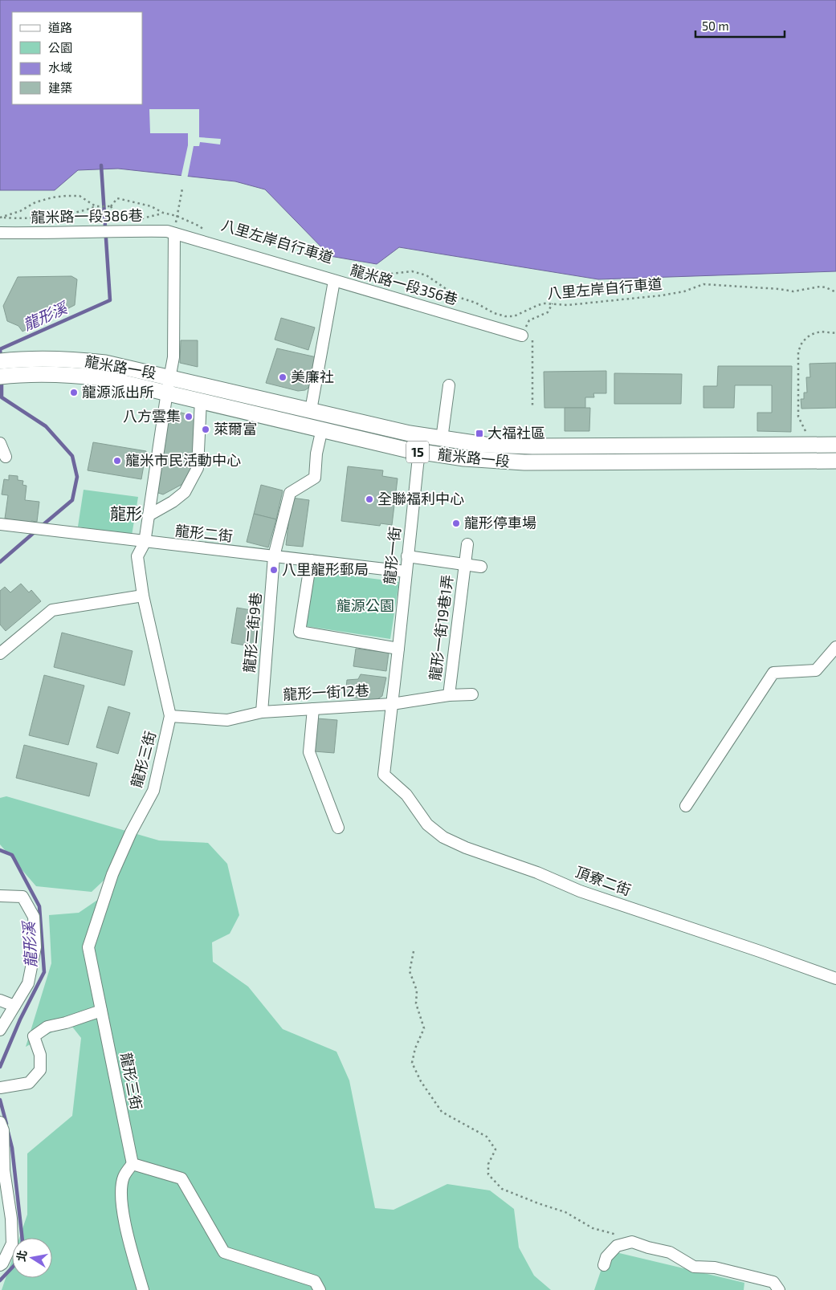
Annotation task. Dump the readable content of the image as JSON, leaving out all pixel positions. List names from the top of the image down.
{
  "streets": {
    "main road": ["龍米路一段", "15"],
    "street": [
      "龍米路一段386巷",
      "龍米路一段356巷",
      "龍形二街",
      "龍形一街",
      "龍形一街19巷1弄",
      "龍形二街9巷",
      "龍形一街12巷",
      "龍形三街",
      "頂寮二街"
    ],
    "path": ["八里左岸自行車道"]
  },
  "crossings": [
    ["龍米路一段386巷", "龍米路一段356巷"],
    ["龍米路一段356巷", "龍米路一段"],
    ["龍米路一段", "龍形一街"],
    ["龍米路一段", "龍形二街9巷"],
    ["龍米路一段", "龍形三街"],
    ["龍形二街", "龍形一街"],
    ["龍形二街", "龍形二街9巷"],
    ["龍形二街", "龍形三街"],
    ["龍形一街", "龍形一街12巷"],
    ["龍形一街", "頂寮二街"],
    ["龍形一街19巷1弄", "龍形一街12巷"],
    ["龍形二街9巷", "龍形一街12巷"],
    ["龍形一街12巷", "龍形三街"]
  ],
  "districts": ["龍形"],
  "water": ["龍形溪"],
  "parks": ["龍源公園"],
  "places": {
    "other": [
      "美廉社",
      "龍源派出所",
      "八方雲集",
      "萊爾富",
      "龍米市民活動中心",
      "全聯福利中心",
      "龍形停車場",
      "八里龍形郵局"
    ],
    "transit": ["大福社區"]
  },
  "legend": [
    "道路",
    "公園",
    "水域",
    "建築"
  ],
  "scale_bar": "50 m",
  "north": "left"
}
